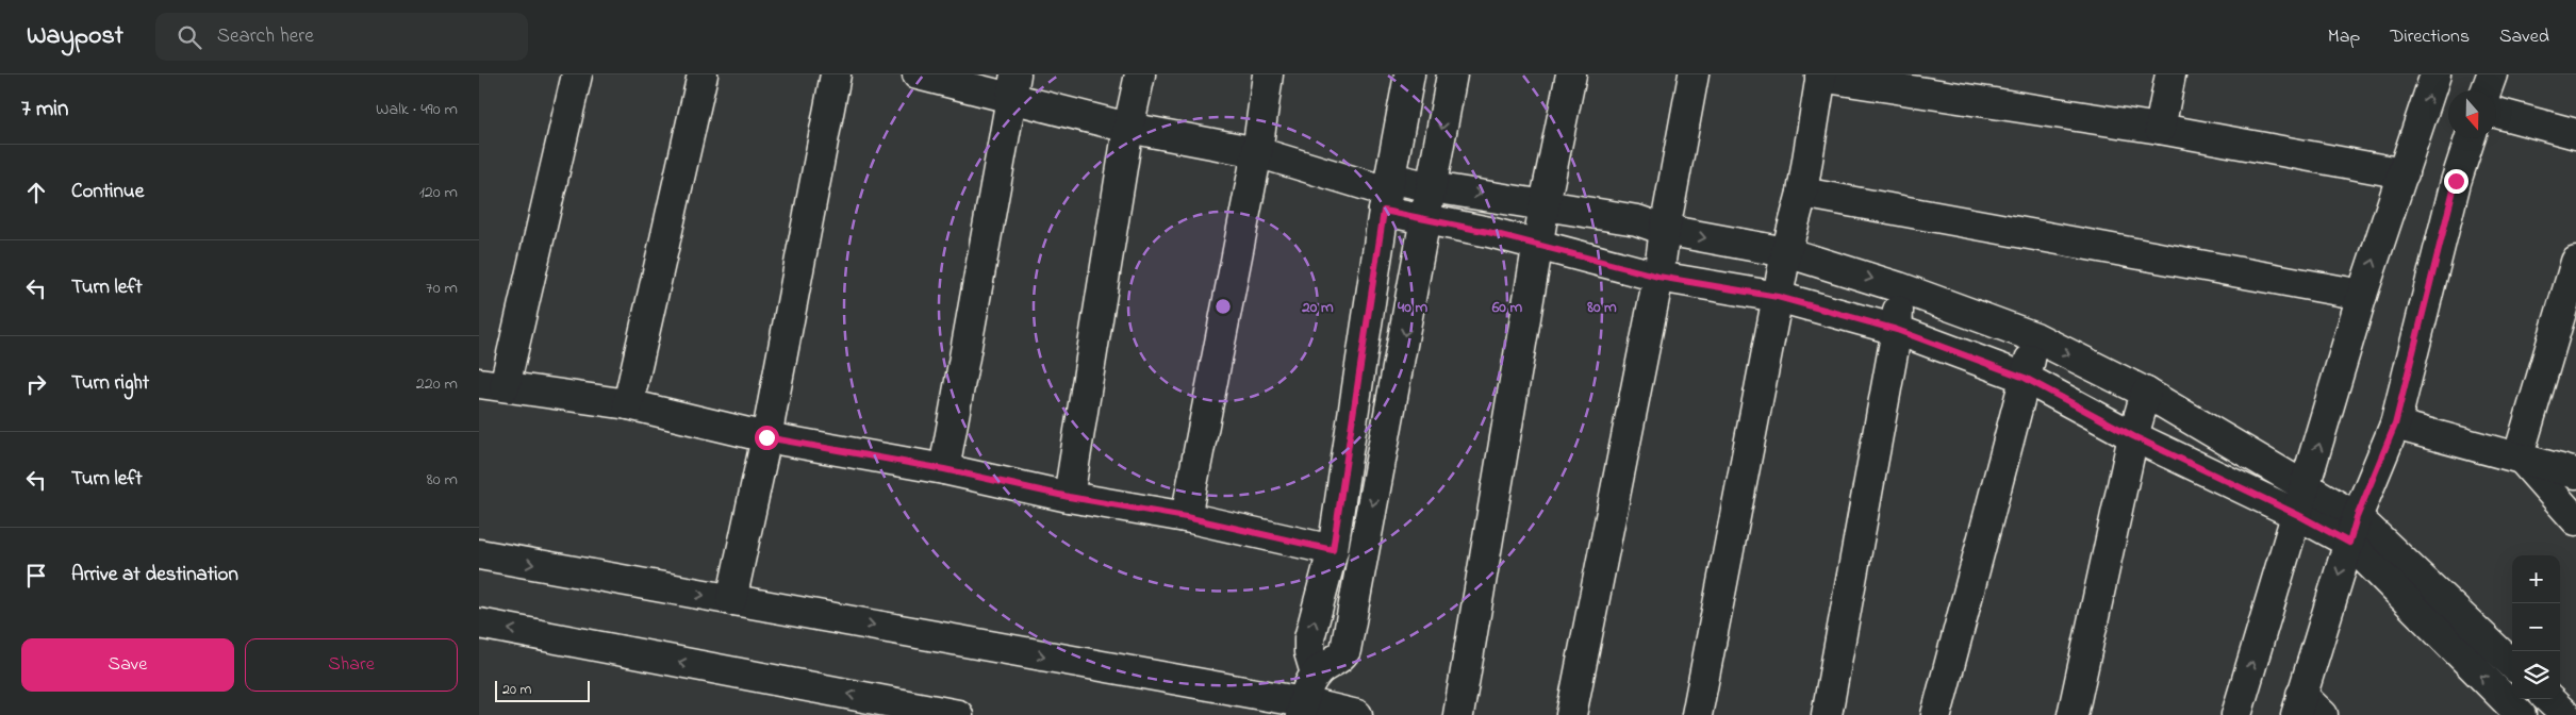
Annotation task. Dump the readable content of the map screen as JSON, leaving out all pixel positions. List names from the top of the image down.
{
  "scale_bar": "20 m",
  "north": "bottom",
  "page": {
    "header": "Waypost",
    "search": "Search here",
    "nav": ["Map", "Directions", "Saved"],
    "heading": ["7 min", "Walk · 490 m"],
    "list": [
      ["Continue", "120 m"],
      ["Turn left", "70 m"],
      ["Turn right", "220 m"],
      ["Turn left", "80 m"],
      "Arrive at destination"
    ],
    "map_buttons": ["+", "−"],
    "buttons": ["Save", "Share"],
    "scale": "20 m"
  },
  "rings": [
    "20 m",
    "40 m",
    "60 m",
    "80 m"
  ]
}
